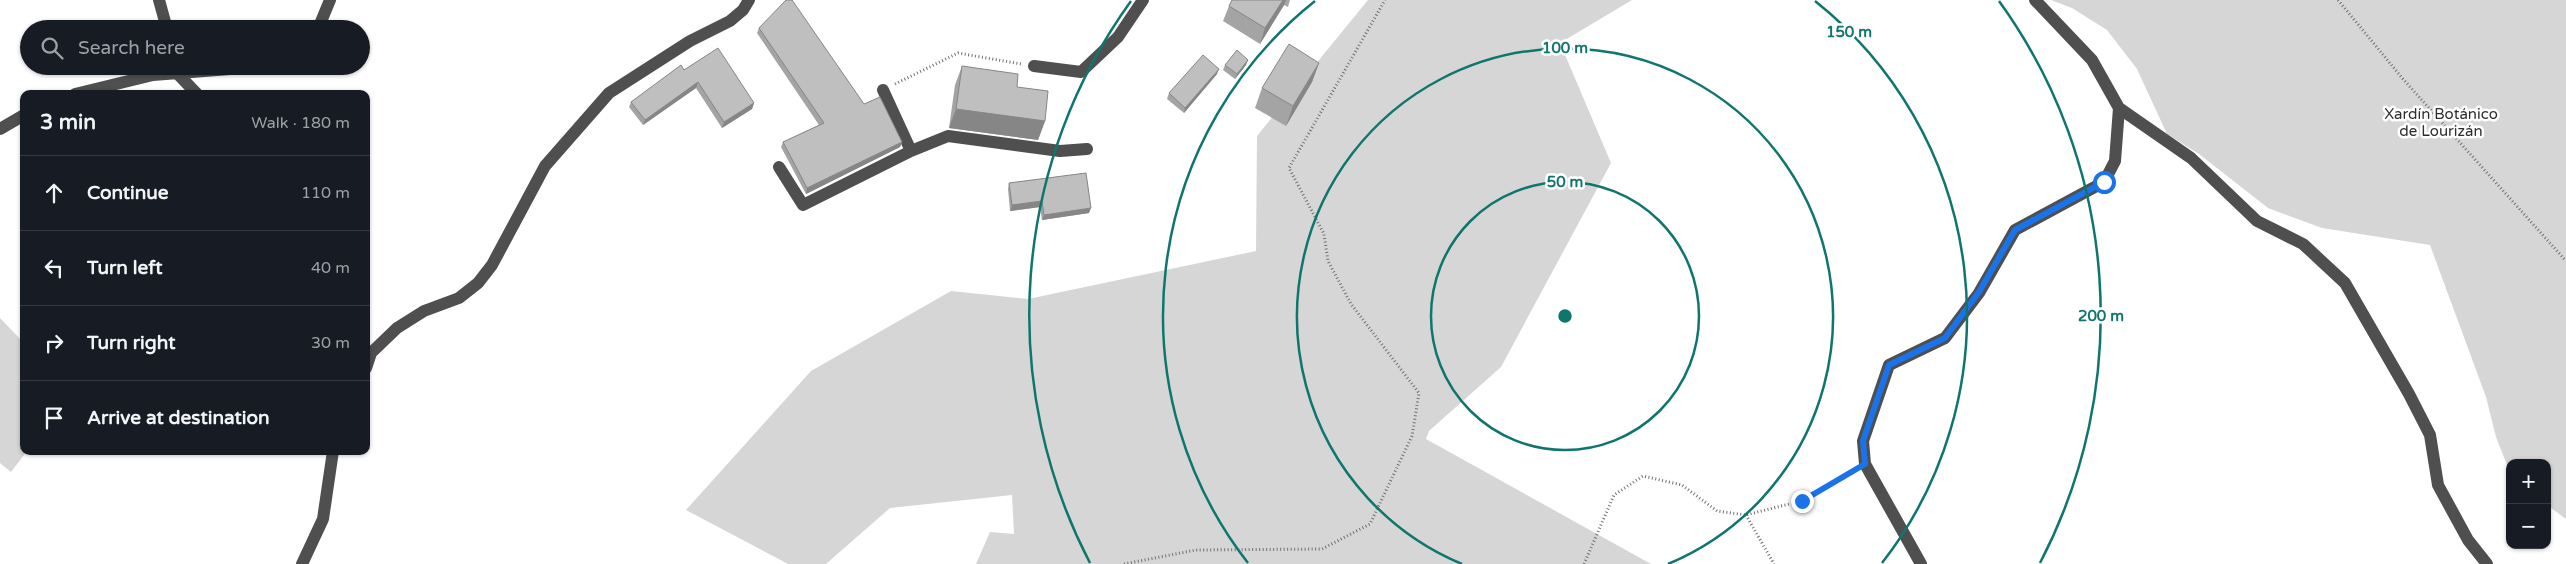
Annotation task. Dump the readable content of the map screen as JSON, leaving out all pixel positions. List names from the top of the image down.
{
  "parks": ["Xardín Botánico de Lourizán"],
  "page": {
    "search": "Search here",
    "heading": ["3 min", "Walk · 180 m"],
    "list": [
      ["Continue", "110 m"],
      ["Turn left", "40 m"],
      ["Turn right", "30 m"],
      "Arrive at destination"
    ],
    "map_buttons": ["+", "−"]
  },
  "rings": [
    "150 m",
    "100 m",
    "50 m",
    "200 m"
  ]
}
